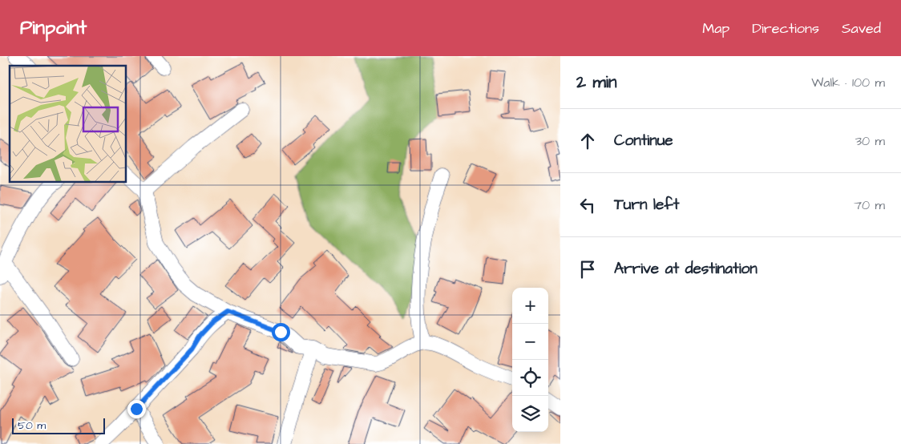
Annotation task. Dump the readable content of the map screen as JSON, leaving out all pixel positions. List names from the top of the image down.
{
  "scale_bar": "50 m",
  "page": {
    "header": "Pinpoint",
    "nav": ["Map", "Directions", "Saved"],
    "heading": ["2 min", "Walk · 100 m"],
    "list": [
      ["Continue", "30 m"],
      ["Turn left", "70 m"],
      "Arrive at destination"
    ],
    "map_buttons": ["+", "−"],
    "scale": "50 m"
  }
}
